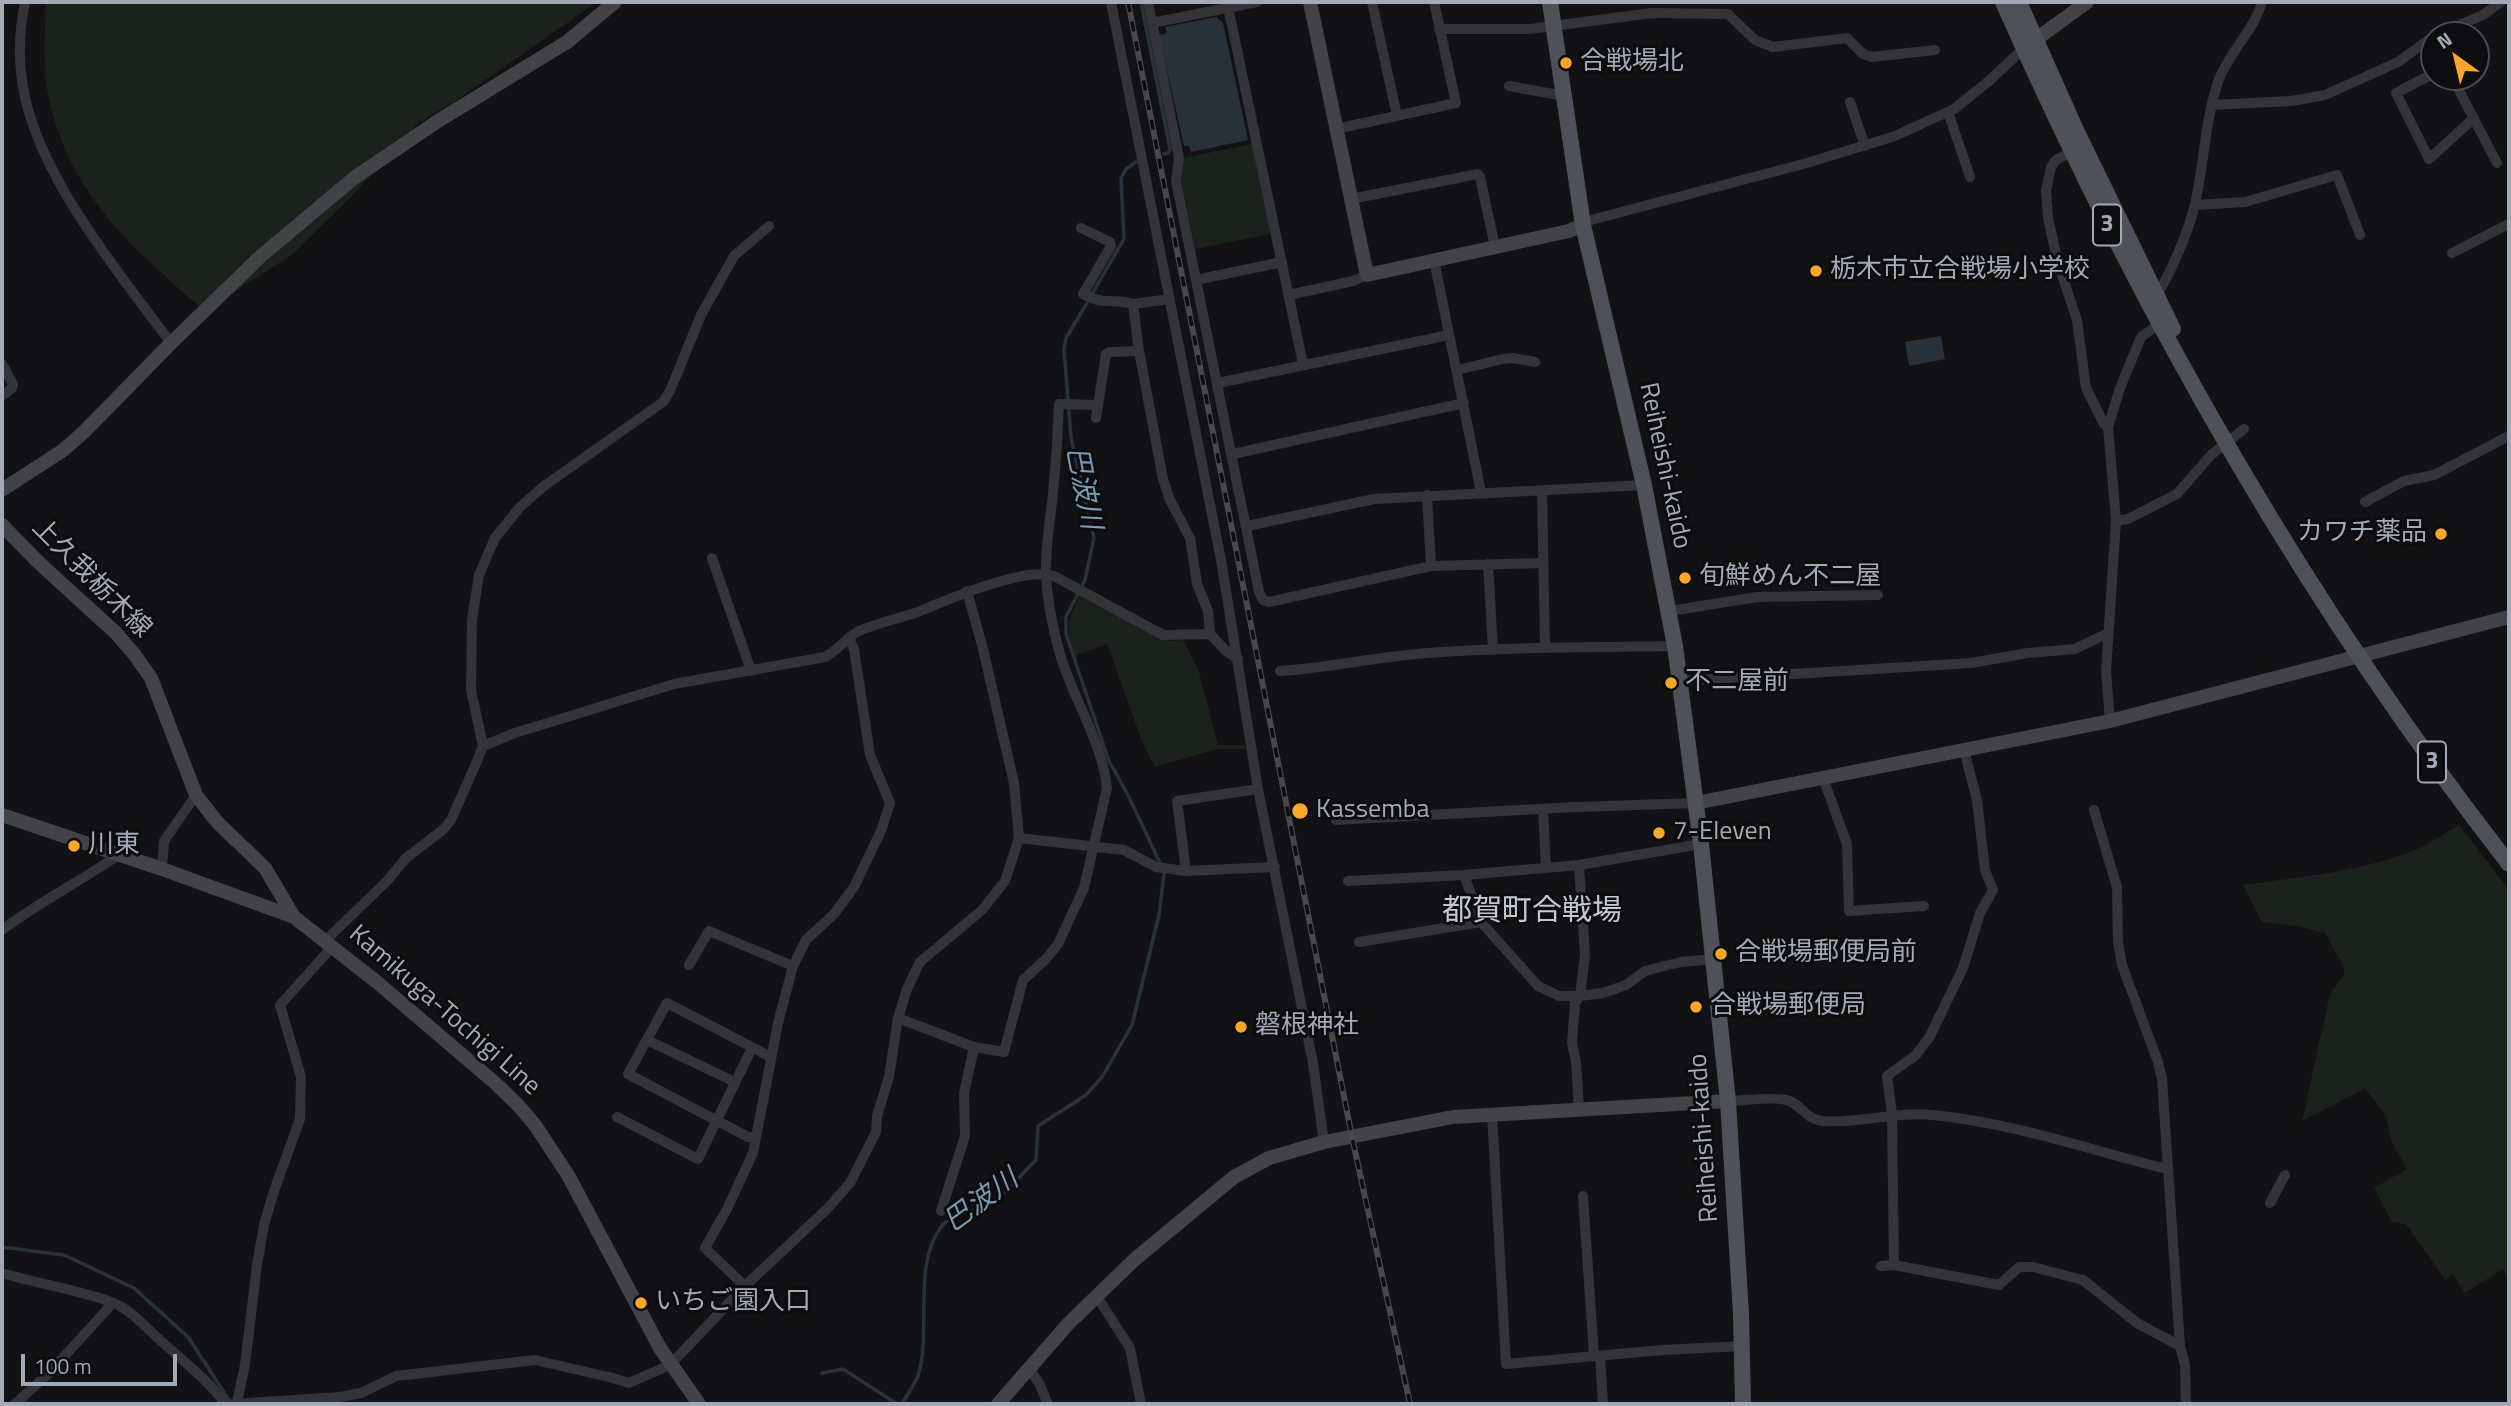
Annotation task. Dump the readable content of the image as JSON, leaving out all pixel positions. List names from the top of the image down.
{
  "streets": {
    "main road": ["3", "Reiheishi-kaido"],
    "street": ["上久我栃木線", "Kamikuga-Tochigi Line"]
  },
  "crossings": [
    ["上久我栃木線", "Kamikuga-Tochigi Line"]
  ],
  "districts": ["都賀町合戦場"],
  "water": ["巴波川"],
  "places": [
    "合戦場北",
    "栃木市立合戦場小学校",
    "カワチ薬品",
    "旬鮮めん不二屋",
    "不二屋前",
    "Kassemba",
    "7-Eleven",
    "川東",
    "合戦場郵便局前",
    "合戦場郵便局",
    "磐根神社",
    "いちご園入口"
  ],
  "scale_bar": "100 m",
  "north": "top left"
}
